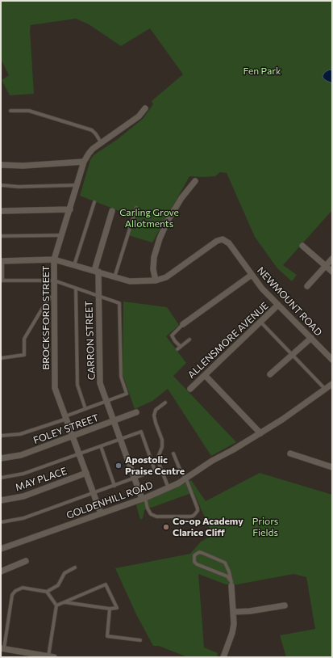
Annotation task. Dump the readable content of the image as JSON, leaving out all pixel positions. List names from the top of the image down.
{
  "streets": {
    "street": [
      "NEWMOUNT ROAD",
      "BROCKSFORD STREET",
      "CARRON STREET",
      "ALLENSMORE AVENUE",
      "FOLEY STREET",
      "MAY PLACE",
      "GOLDENHILL ROAD"
    ]
  },
  "crossings": [
    ["NEWMOUNT ROAD", "ALLENSMORE AVENUE"],
    ["BROCKSFORD STREET", "FOLEY STREET"],
    ["BROCKSFORD STREET", "MAY PLACE"],
    ["BROCKSFORD STREET", "GOLDENHILL ROAD"],
    ["CARRON STREET", "FOLEY STREET"],
    ["CARRON STREET", "GOLDENHILL ROAD"]
  ],
  "parks": ["Fen Park", "Carling Grove Allotments", "Priors Fields"],
  "places": ["Apostolic Praise Centre", "Co-op Academy Clarice Cliff"]
}
